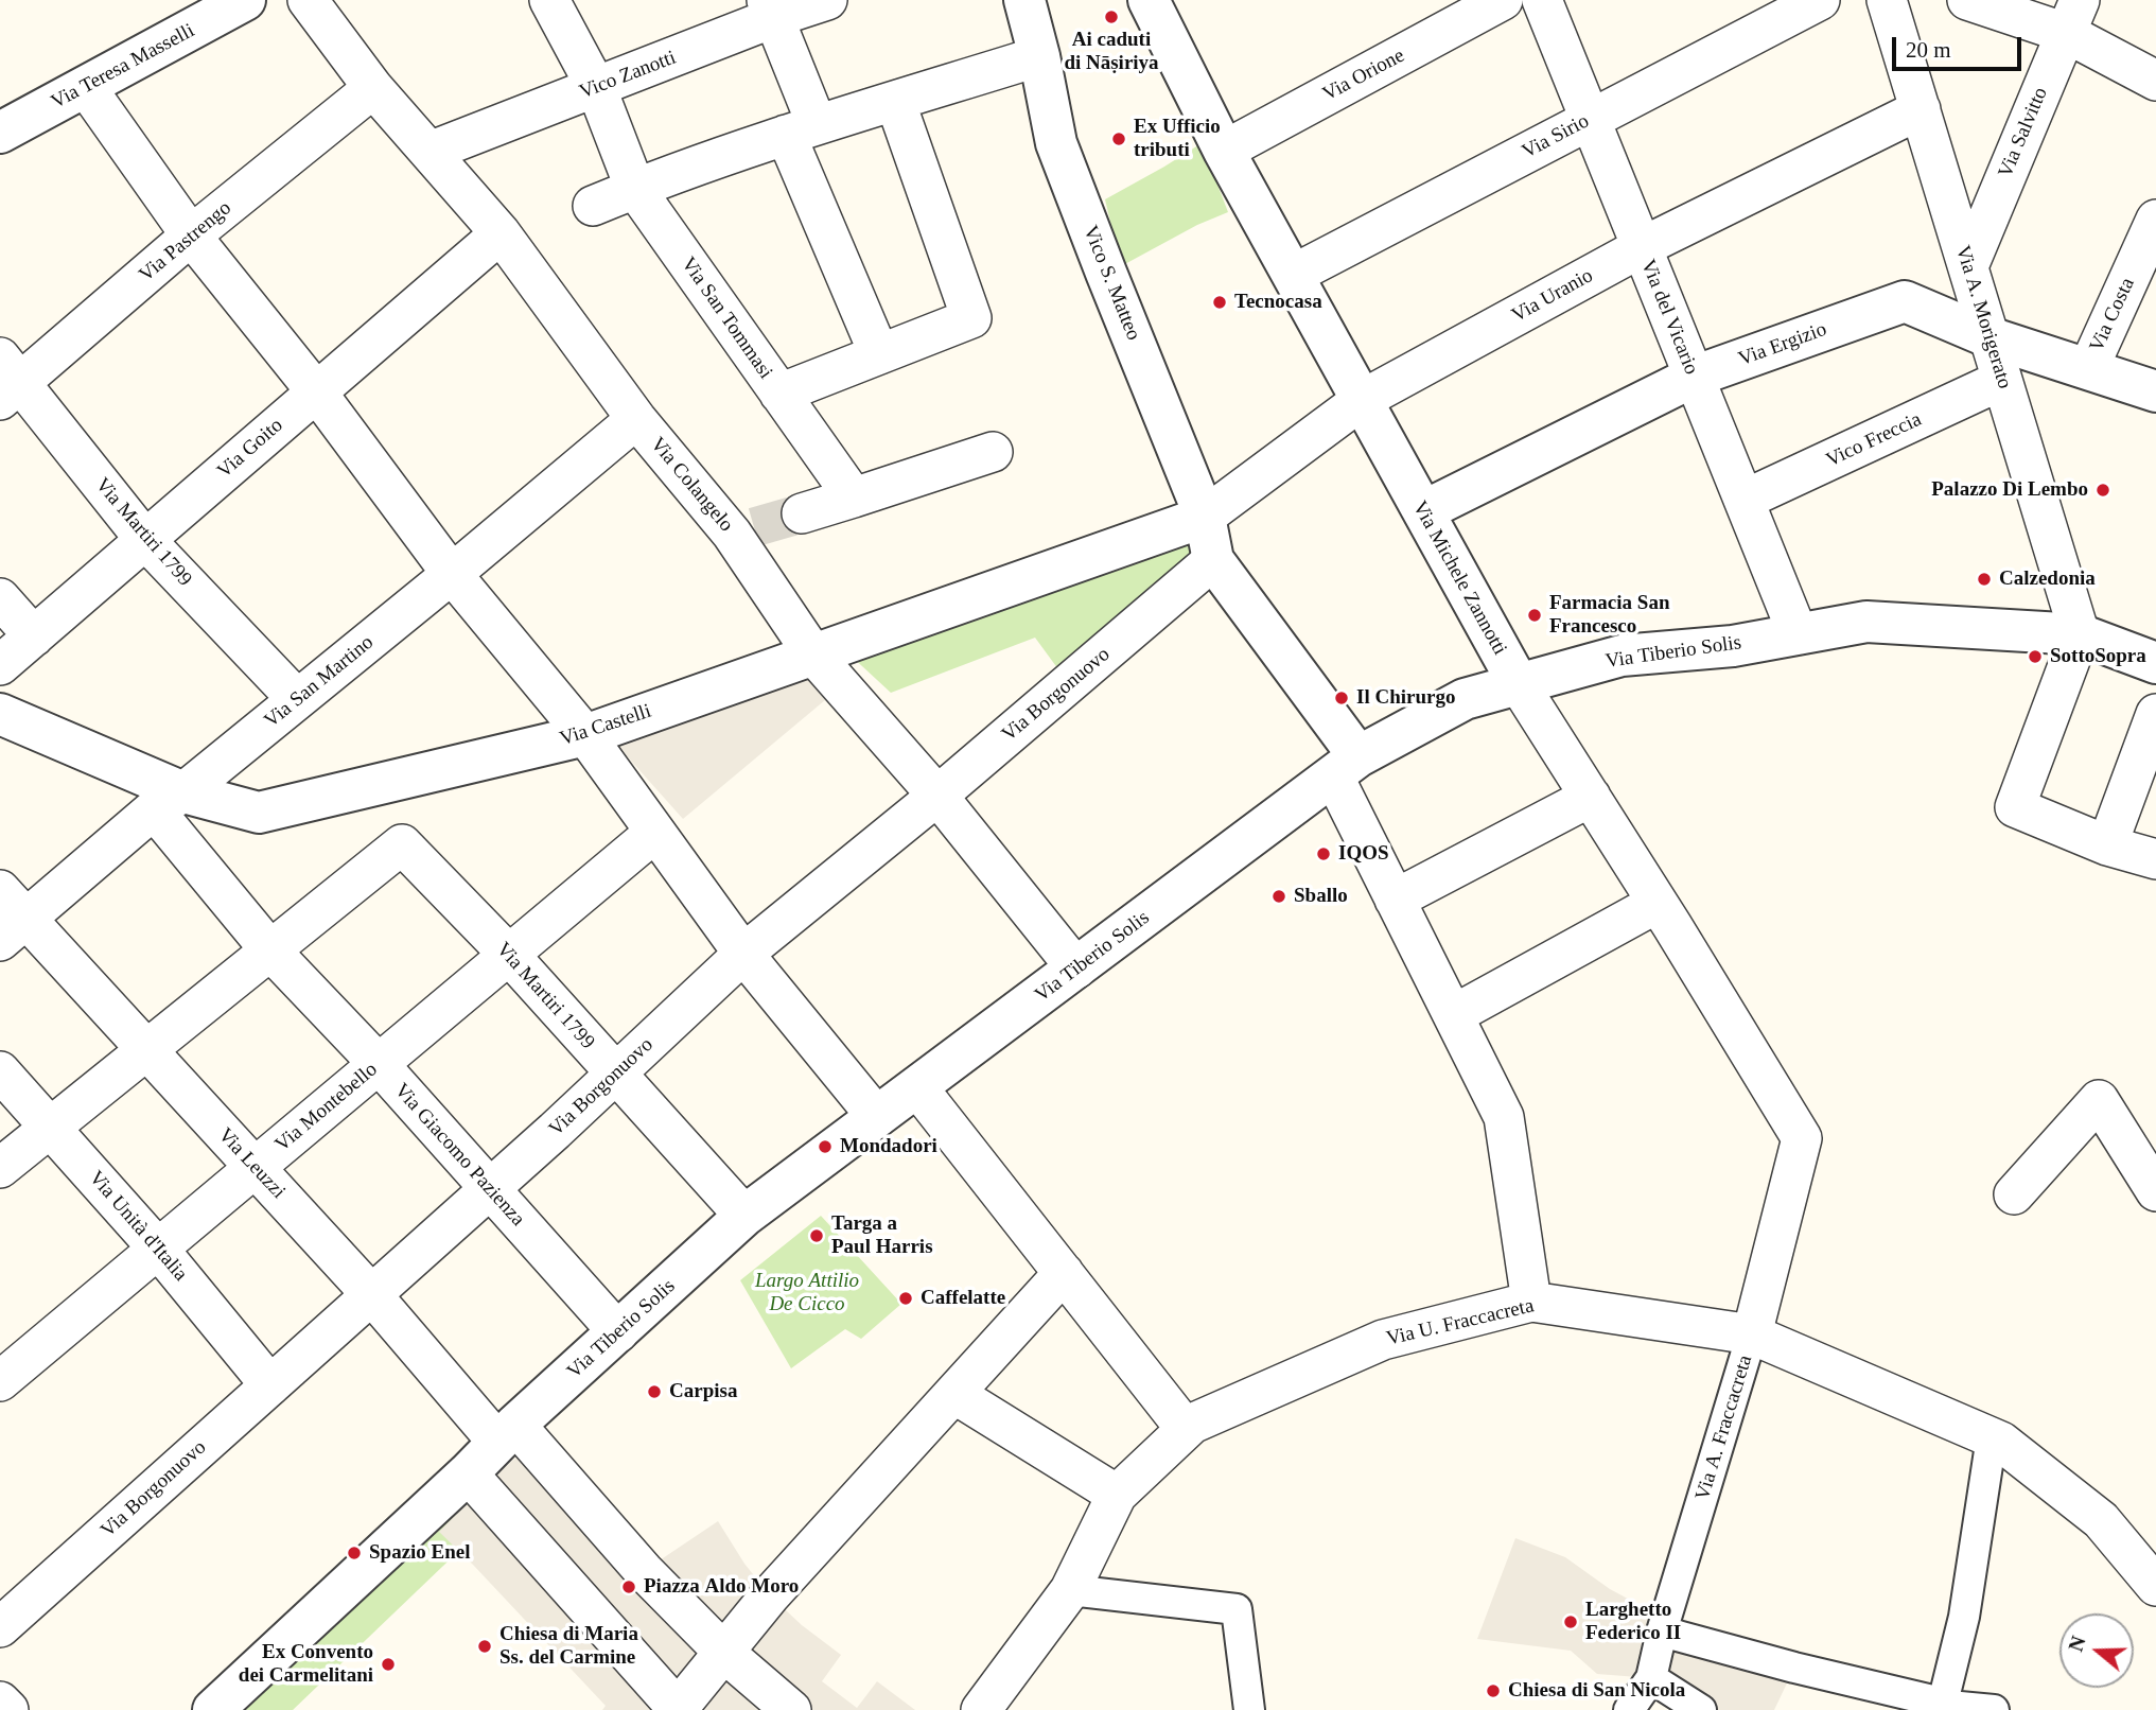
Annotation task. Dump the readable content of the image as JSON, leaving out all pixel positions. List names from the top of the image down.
{
  "streets": {
    "street": [
      "Via Teresa Masselli",
      "Vico Zanotti",
      "Via Orione",
      "Via Salvitto",
      "Via Sirio",
      "Via Pastrengo",
      "Vico S. Matteo",
      "Via Uranio",
      "Via Costa",
      "Via del Vicario",
      "Via A. Morigerato",
      "Via San Tommasi",
      "Via Ergizio",
      "Vico Freccia",
      "Via Goito",
      "Via Colangelo",
      "Via Martiri 1799",
      "Via Michele Zannotti",
      "Via Tiberio Solis",
      "Via San Martino",
      "Via Borgonuovo",
      "Via Castelli",
      "Via Montebello",
      "Via Giacomo Pazienza",
      "Via Leuzzi",
      "Via Unità d'Italia",
      "Via U. Fraccacreta",
      "Via A. Fraccacreta"
    ]
  },
  "crossings": [
    ["Vico Zanotti", "Via San Tommasi"],
    ["Vico Zanotti", "Via Colangelo"],
    ["Via Orione", "Via Michele Zannotti"],
    ["Via Salvitto", "Via A. Morigerato"],
    ["Via Sirio", "Via del Vicario"],
    ["Via Sirio", "Via Michele Zannotti"],
    ["Via Pastrengo", "Via Colangelo"],
    ["Via Pastrengo", "Via Martiri 1799"],
    ["Vico S. Matteo", "Via Uranio"],
    ["Vico S. Matteo", "Via Borgonuovo"],
    ["Vico S. Matteo", "Via Castelli"],
    ["Via Uranio", "Via del Vicario"],
    ["Via Uranio", "Via A. Morigerato"],
    ["Via Uranio", "Via Michele Zannotti"],
    ["Via Uranio", "Via Castelli"],
    ["Via Costa", "Via Ergizio"],
    ["Via del Vicario", "Via Ergizio"],
    ["Via del Vicario", "Vico Freccia"],
    ["Via del Vicario", "Via Tiberio Solis"],
    ["Via A. Morigerato", "Via Ergizio"],
    ["Via A. Morigerato", "Vico Freccia"],
    ["Via A. Morigerato", "Via Tiberio Solis"],
    ["Via Ergizio", "Via Michele Zannotti"],
    ["Via Goito", "Via Colangelo"],
    ["Via Goito", "Via Martiri 1799"],
    ["Via Colangelo", "Via Tiberio Solis"],
    ["Via Colangelo", "Via San Martino"],
    ["Via Colangelo", "Via Borgonuovo"],
    ["Via Colangelo", "Via Castelli"],
    ["Via Martiri 1799", "Via Tiberio Solis"],
    ["Via Martiri 1799", "Via San Martino"],
    ["Via Martiri 1799", "Via Borgonuovo"],
    ["Via Martiri 1799", "Via Montebello"],
    ["Via Martiri 1799", "Via Giacomo Pazienza"],
    ["Via Michele Zannotti", "Via Tiberio Solis"],
    ["Via Michele Zannotti", "Via A. Fraccacreta"],
    ["Via Tiberio Solis", "Via Giacomo Pazienza"],
    ["Via Tiberio Solis", "Via Leuzzi"],
    ["Via San Martino", "Via Castelli"],
    ["Via San Martino", "Via Giacomo Pazienza"],
    ["Via San Martino", "Via Leuzzi"],
    ["Via Borgonuovo", "Via Giacomo Pazienza"],
    ["Via Borgonuovo", "Via Leuzzi"],
    ["Via Borgonuovo", "Via Unità d'Italia"],
    ["Via Castelli", "Via Giacomo Pazienza"],
    ["Via Montebello", "Via Giacomo Pazienza"],
    ["Via Montebello", "Via Leuzzi"],
    ["Via Montebello", "Via Unità d'Italia"],
    ["Via U. Fraccacreta", "Via A. Fraccacreta"]
  ],
  "parks": ["Largo Attilio De Cicco"],
  "places": [
    "Ai caduti di Nāṣiriya",
    "Ex Ufficio tributi",
    "Tecnocasa",
    "Palazzo Di Lembo",
    "Calzedonia",
    "Farmacia San Francesco",
    "SottoSopra",
    "Il Chirurgo",
    "IQOS",
    "Sballo",
    "Mondadori",
    "Targa a Paul Harris",
    "Caffelatte",
    "Carpisa",
    "Spazio Enel",
    "Piazza Aldo Moro",
    "Larghetto Federico II",
    "Chiesa di Maria Ss. del Carmine",
    "Ex Convento dei Carmelitani",
    "Chiesa di San Nicola"
  ],
  "scale_bar": "20 m",
  "north": "left"
}
